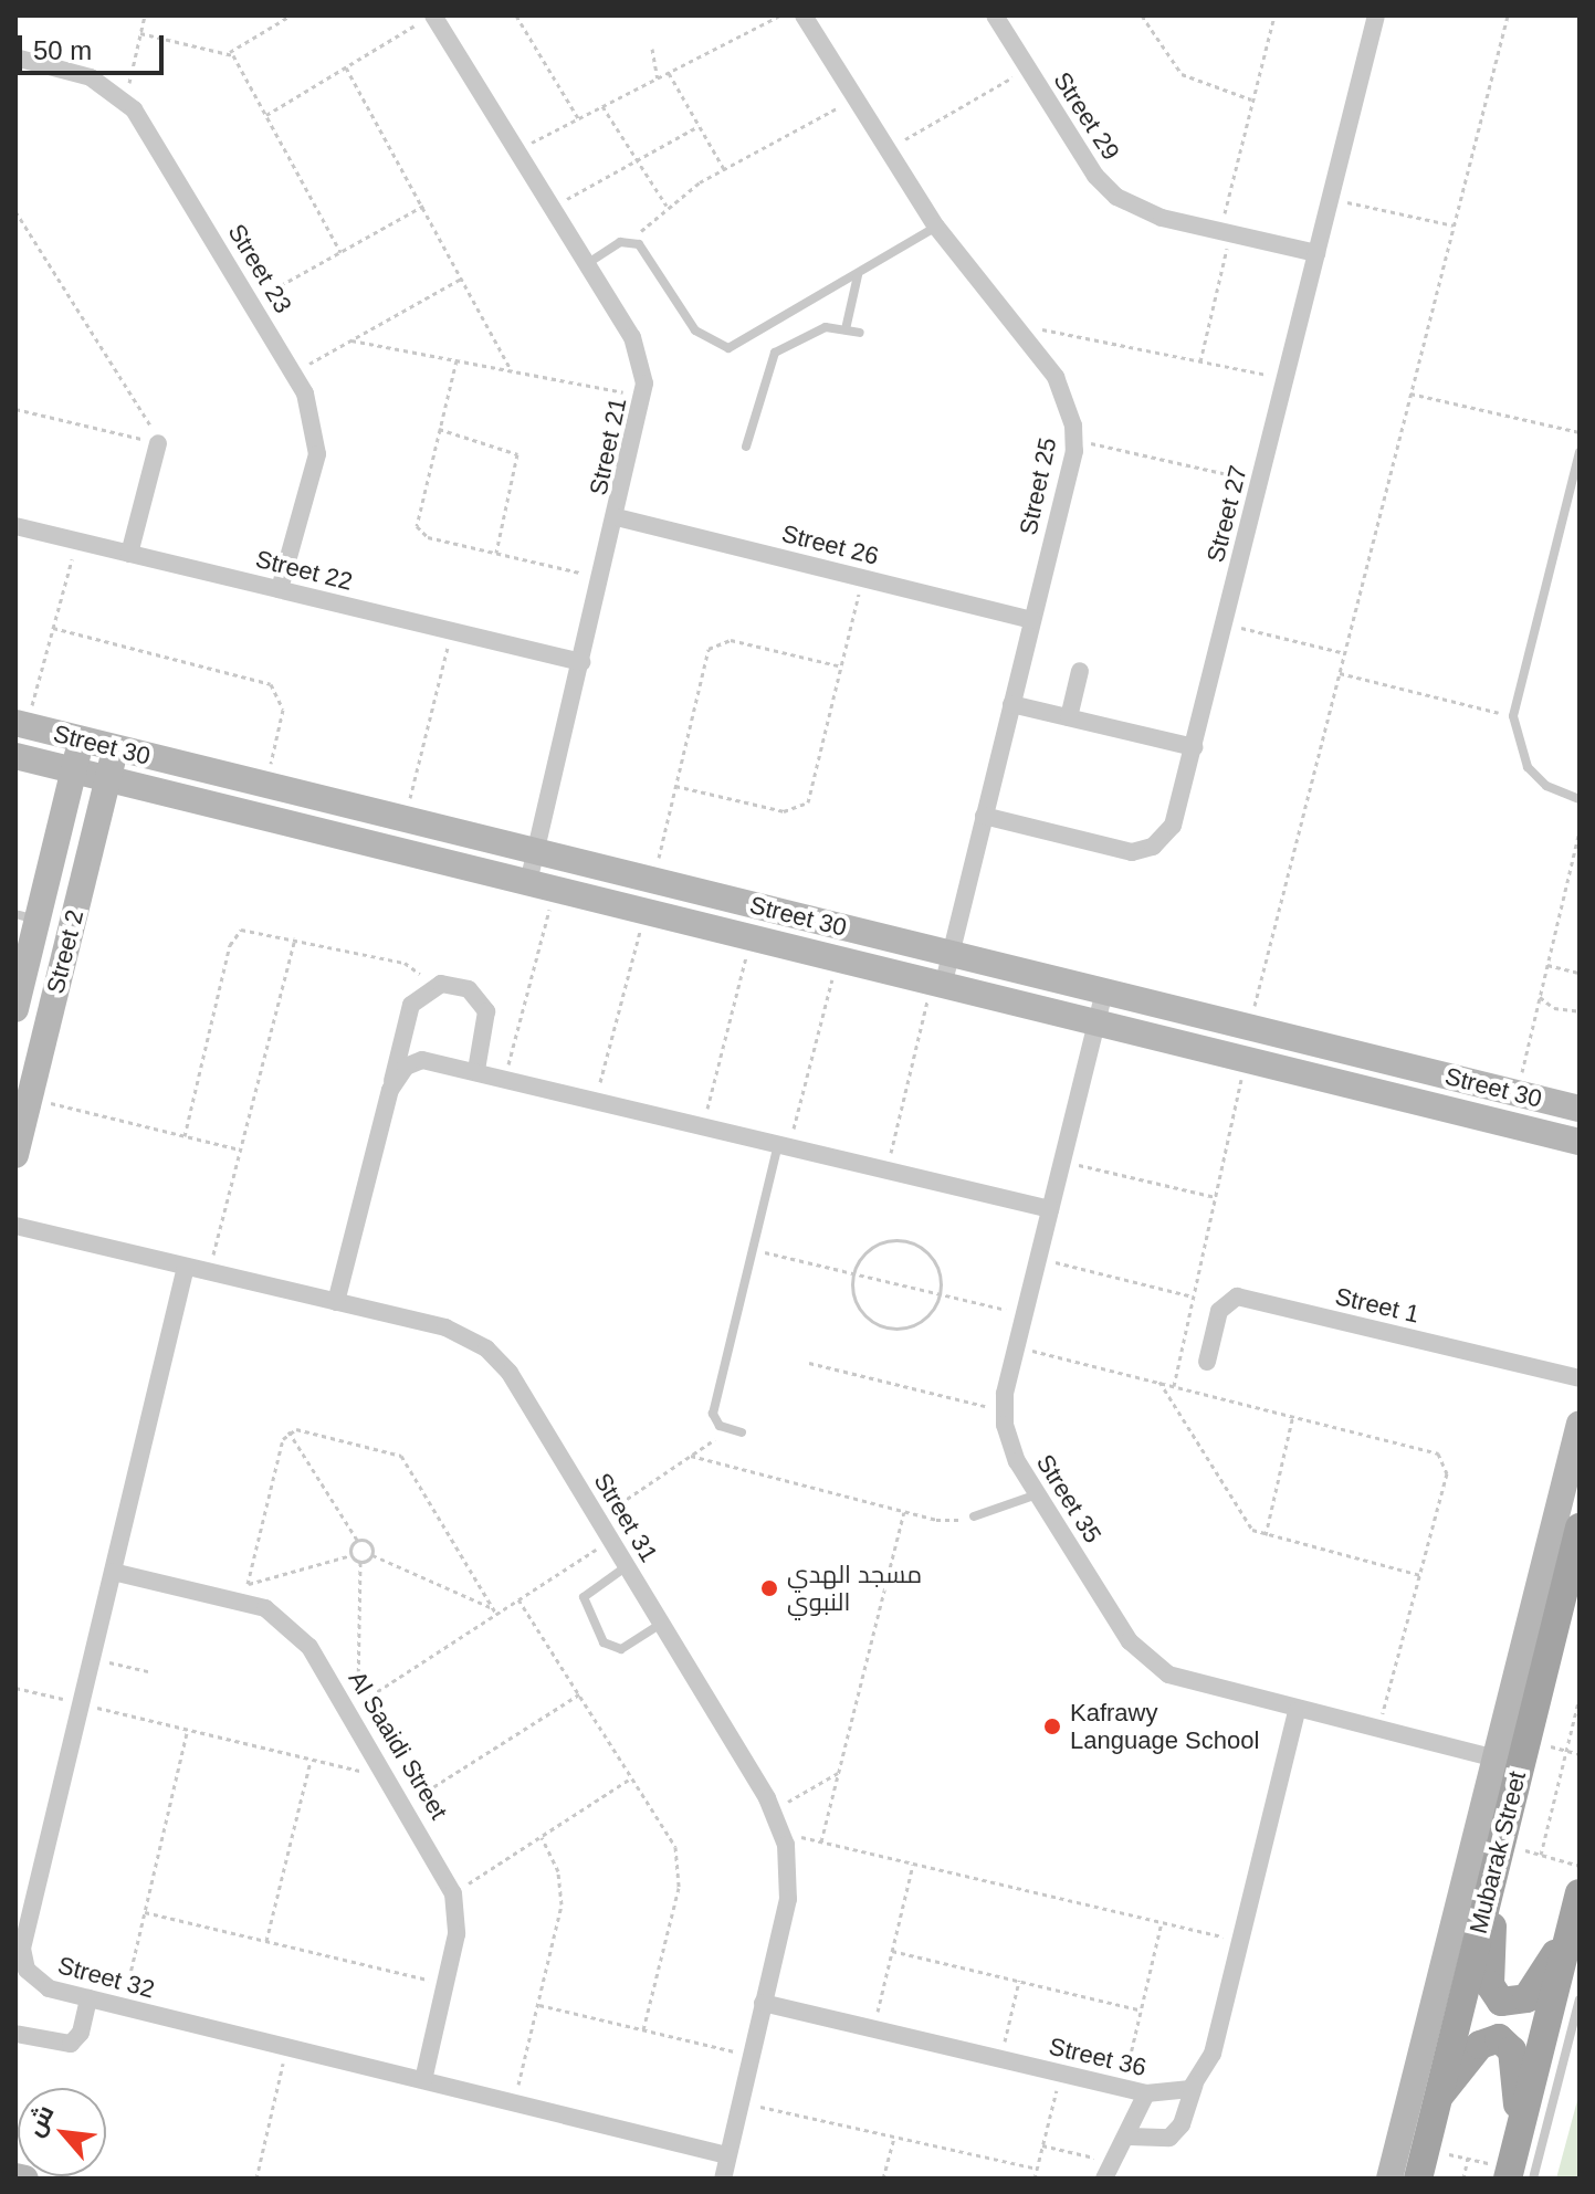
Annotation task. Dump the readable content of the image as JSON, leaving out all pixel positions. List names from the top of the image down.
{
  "streets": {
    "main road": ["Mubarak Street"],
    "street": [
      "Street 29",
      "Street 23",
      "Street 21",
      "Street 25",
      "Street 27",
      "Street 26",
      "Street 22",
      "Street 30",
      "Street 2",
      "Street 1",
      "Street 35",
      "Street 31",
      "Al Saaidi Street",
      "Street 32",
      "Street 36"
    ]
  },
  "crossings": [
    ["Street 29", "Street 27"],
    ["Street 23", "Street 22"],
    ["Street 21", "Street 26"],
    ["Street 21", "Street 22"],
    ["Street 21", "Street 30"],
    ["Street 25", "Street 27"],
    ["Street 25", "Street 26"],
    ["Street 25", "Street 30"],
    ["Street 30", "Street 2"],
    ["Street 30", "Street 35"],
    ["Street 31", "Street 32"],
    ["Street 31", "Street 36"],
    ["Al Saaidi Street", "Street 32"]
  ],
  "places": ["مسجد الهدي النبوي", "Kafrawy Language School"],
  "scale_bar": "50 m",
  "north": "top left"
}
